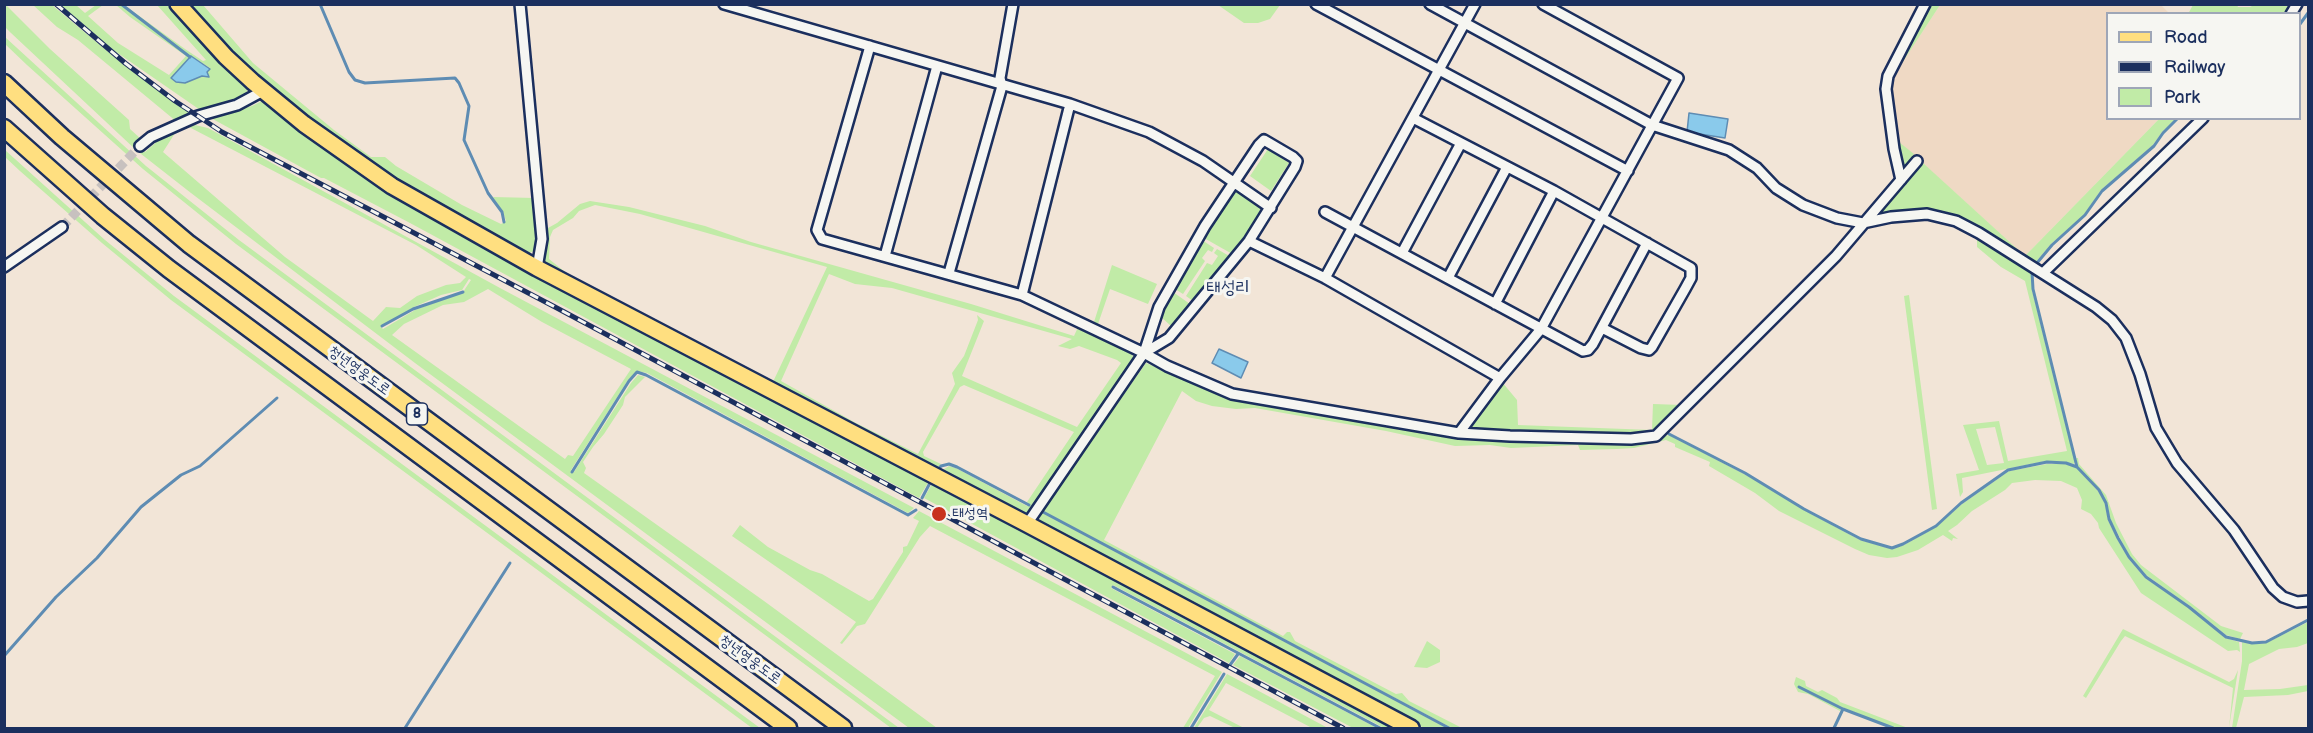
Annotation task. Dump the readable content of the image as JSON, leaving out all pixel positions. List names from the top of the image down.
{
  "streets": {
    "highway": ["청년영웅도로", "8"]
  },
  "districts": ["태성리"],
  "places": ["태성역"],
  "legend": ["Road", "Railway", "Park"]
}
